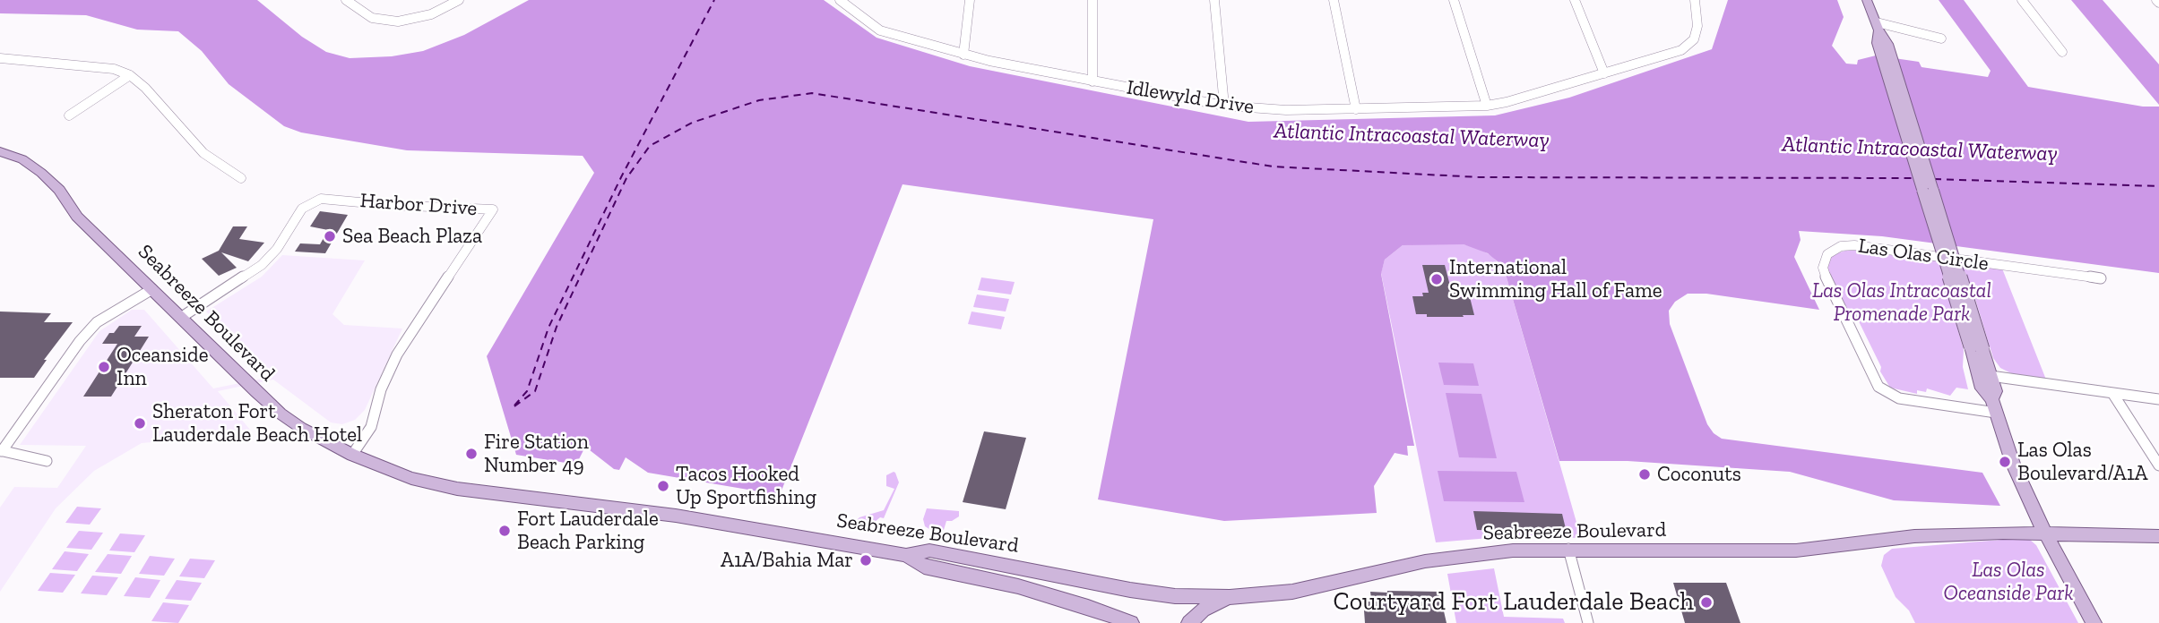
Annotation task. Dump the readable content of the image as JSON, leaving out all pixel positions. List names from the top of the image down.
{
  "streets": {
    "main road": ["Seabreeze Boulevard"],
    "street": ["Idlewyld Drive", "Harbor Drive", "Las Olas Circle"]
  },
  "crossings": [
    ["Harbor Drive", "Seabreeze Boulevard"]
  ],
  "water": ["Atlantic Intracoastal Waterway"],
  "parks": ["Las Olas Intracoastal Promenade Park", "Las Olas Oceanside Park"],
  "places": [
    "Sea Beach Plaza",
    "International Swimming Hall of Fame",
    "Oceanside Inn",
    "Sheraton Fort Lauderdale Beach Hotel",
    "Fire Station Number 49",
    "Las Olas Boulevard/A1A",
    "Coconuts",
    "Tacos Hooked Up Sportfishing",
    "Fort Lauderdale Beach Parking",
    "A1A/Bahia Mar",
    "Courtyard Fort Lauderdale Beach"
  ]
}
